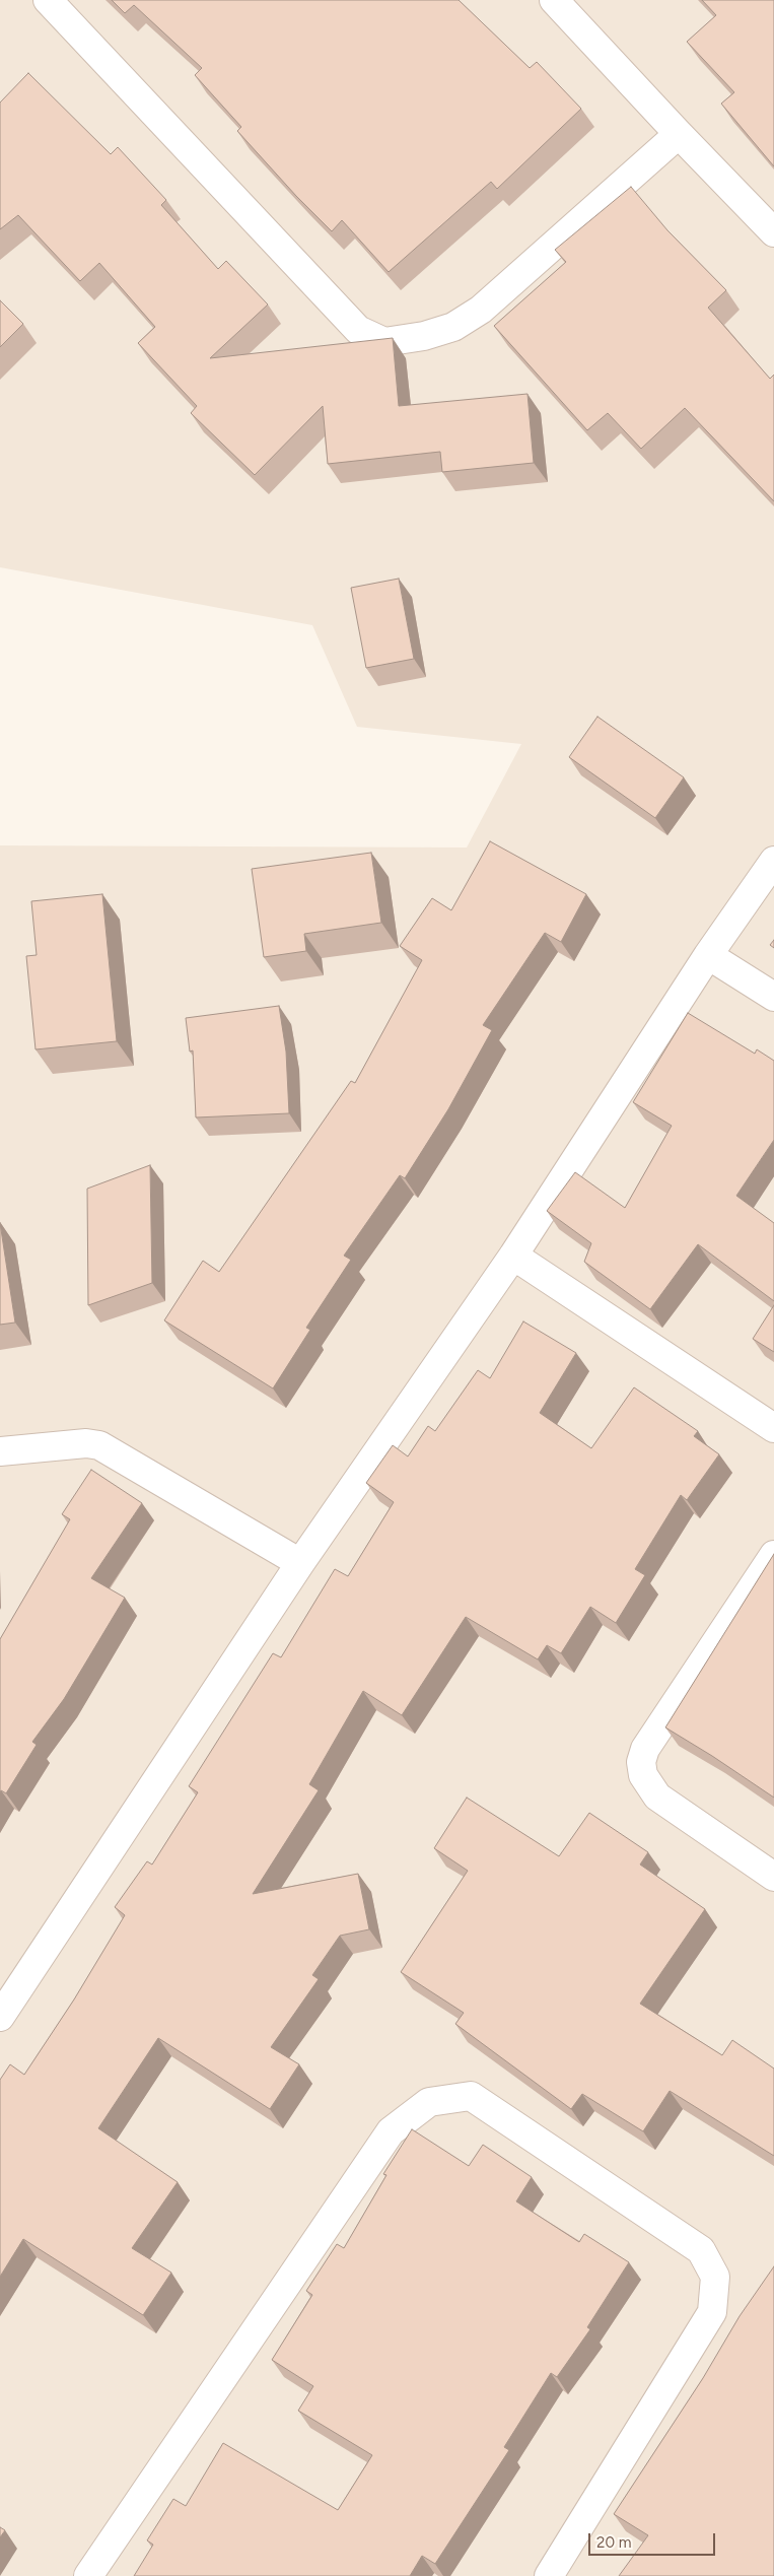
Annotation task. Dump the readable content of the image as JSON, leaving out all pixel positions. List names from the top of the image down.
{
  "scale_bar": "20 m"
}
